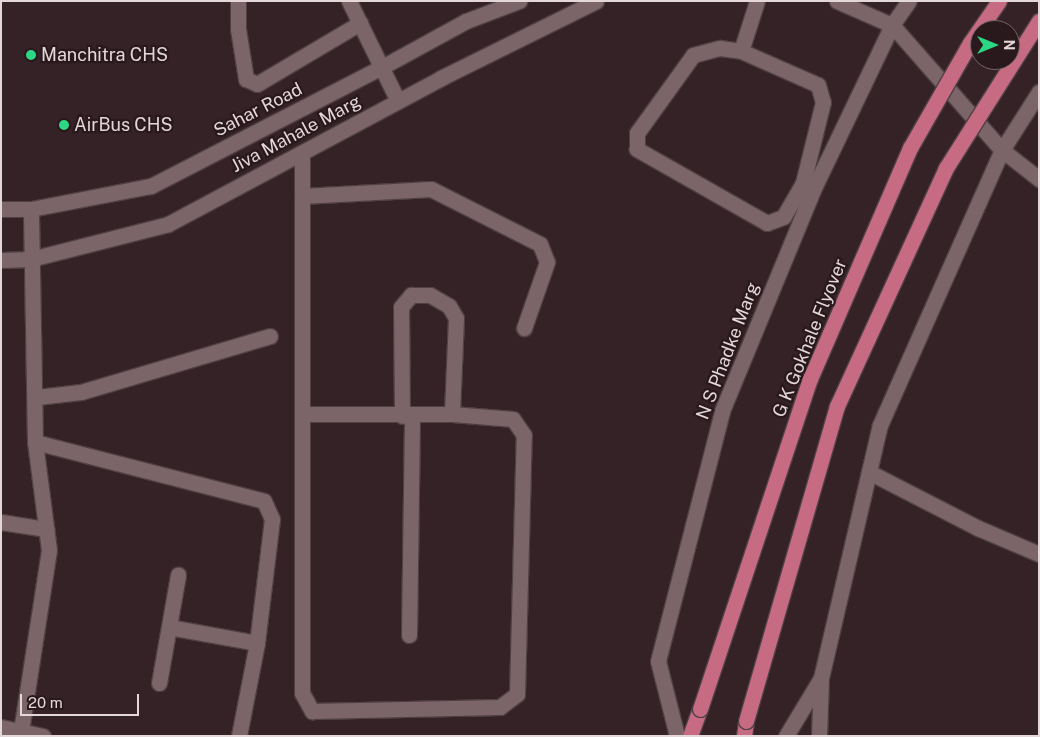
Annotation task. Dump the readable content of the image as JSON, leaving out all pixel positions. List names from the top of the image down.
{
  "streets": {
    "main road": ["G K Gokhale Flyover"],
    "street": ["Sahar Road", "Jiva Mahale Marg", "N S Phadke Marg"]
  },
  "places": ["Manchitra CHS", "AirBus CHS"],
  "scale_bar": "20 m",
  "north": "right"
}
